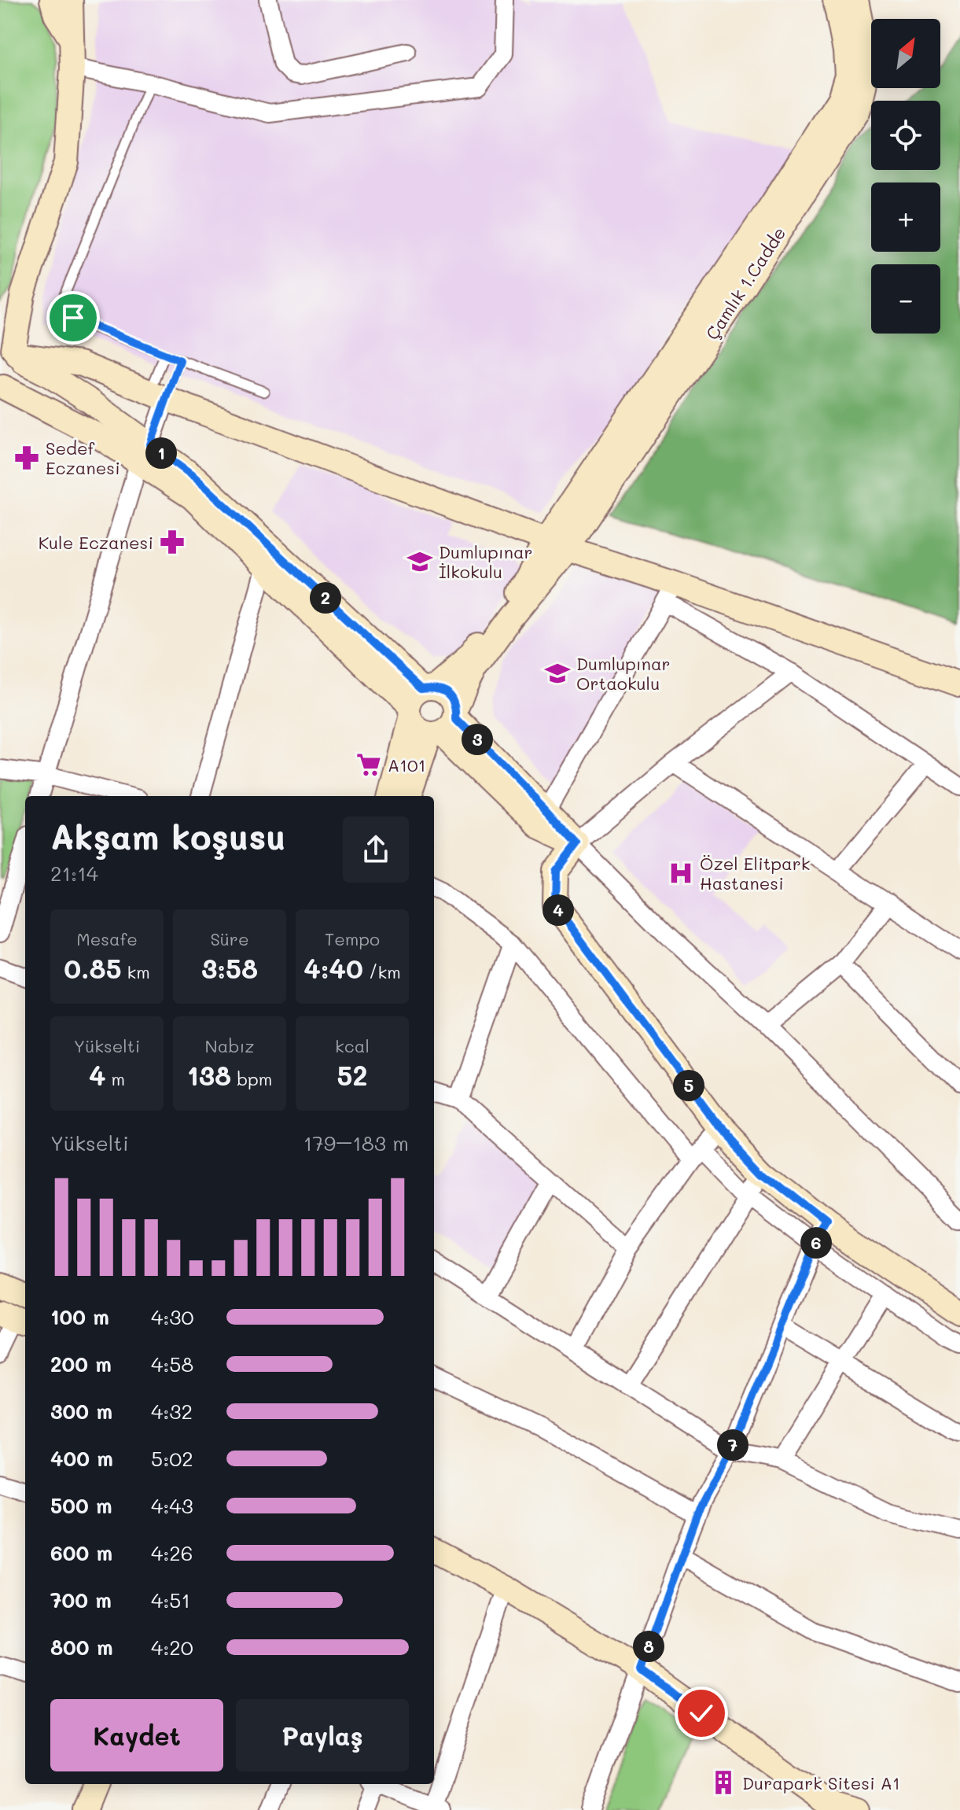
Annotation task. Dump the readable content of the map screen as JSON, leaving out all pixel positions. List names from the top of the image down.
{
  "streets": {
    "street": ["Çamlık 1.Cadde"]
  },
  "places": {
    "pharmacy": ["Sedef Eczanesi", "Kule Eczanesi"],
    "school or university": ["Dumlupınar İlkokulu", "Dumlupınar Ortaokulu"],
    "supermarket": ["A101"],
    "hospital": ["Özel Elitpark Hastanesi"],
    "building": ["Durapark Sitesi A1"]
  },
  "north": "top right",
  "page": {
    "map_buttons": ["+", "−"],
    "pins": [
      "1",
      "2",
      "3",
      "4",
      "5",
      "6",
      "7",
      "8"
    ],
    "heading": ["Akşam koşusu", "21:14"],
    "stats": [
      ["Mesafe", "0.85 km"],
      ["Süre", "3:58"],
      ["Tempo", "4:40 /km"],
      ["Yükselti", "4 m"],
      ["Nabız", "138 bpm"],
      ["kcal", "52"]
    ],
    "chart": ["Yükselti", "179–183 m"],
    "list": [
      {
        "name": "100 m",
        "note": "4:30"
      },
      {
        "name": "200 m",
        "note": "4:58"
      },
      {
        "name": "300 m",
        "note": "4:32"
      },
      {
        "name": "400 m",
        "note": "5:02"
      },
      {
        "name": "500 m",
        "note": "4:43"
      },
      {
        "name": "600 m",
        "note": "4:26"
      },
      {
        "name": "700 m",
        "note": "4:51"
      },
      {
        "name": "800 m",
        "note": "4:20"
      }
    ],
    "buttons": ["Kaydet", "Paylaş"]
  }
}
